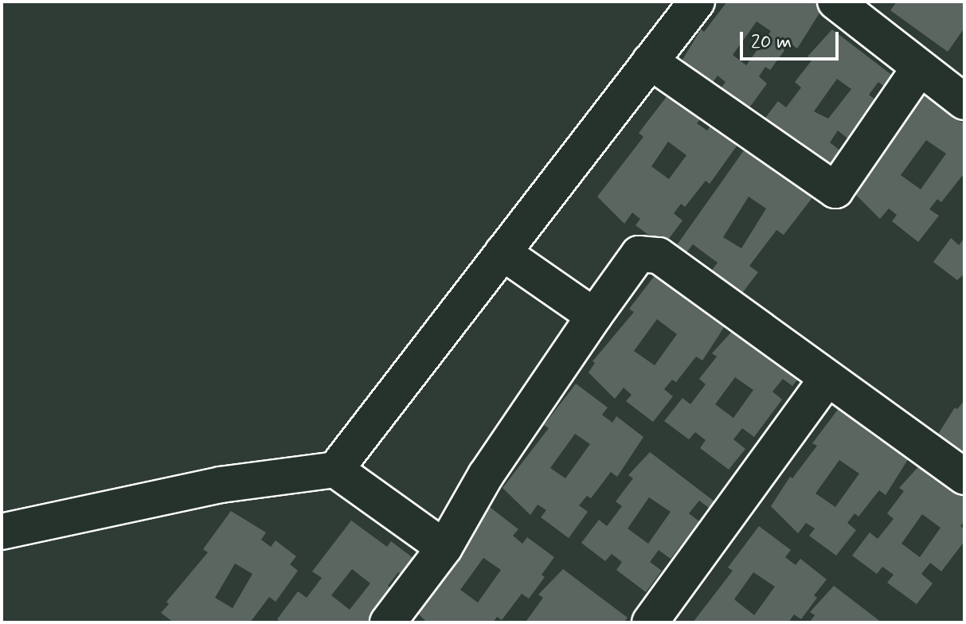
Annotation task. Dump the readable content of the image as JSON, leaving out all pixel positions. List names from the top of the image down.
{
  "scale_bar": "20 m"
}
